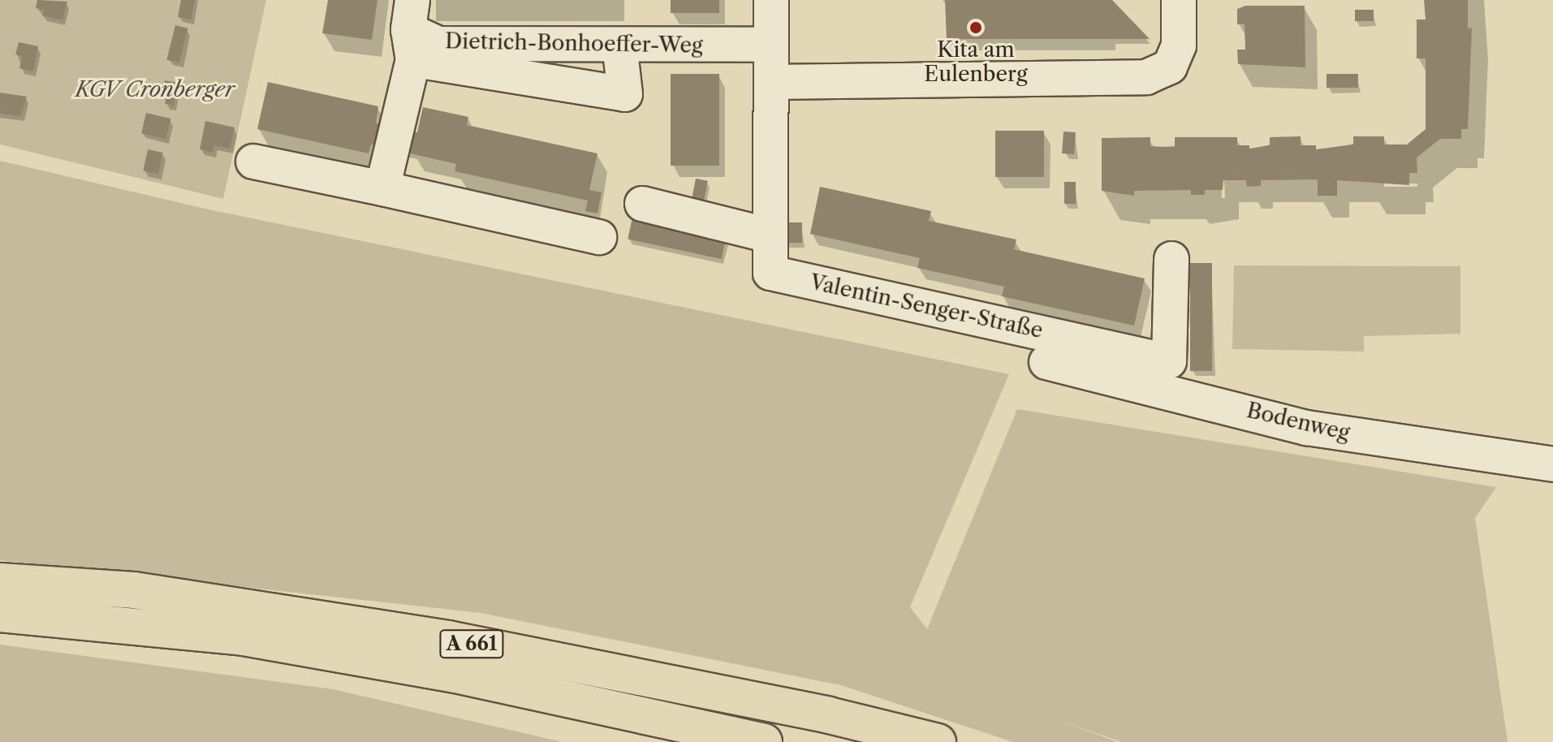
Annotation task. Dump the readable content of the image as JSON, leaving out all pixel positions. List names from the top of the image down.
{
  "streets": {
    "highway": ["A 661"],
    "street": ["Dietrich-Bonhoeffer-Weg", "Valentin-Senger-Straße", "Bodenweg"]
  },
  "crossings": [
    ["Dietrich-Bonhoeffer-Weg", "Valentin-Senger-Straße"]
  ],
  "parks": ["KGV Cronberger"],
  "places": ["Kita am Eulenberg"]
}
